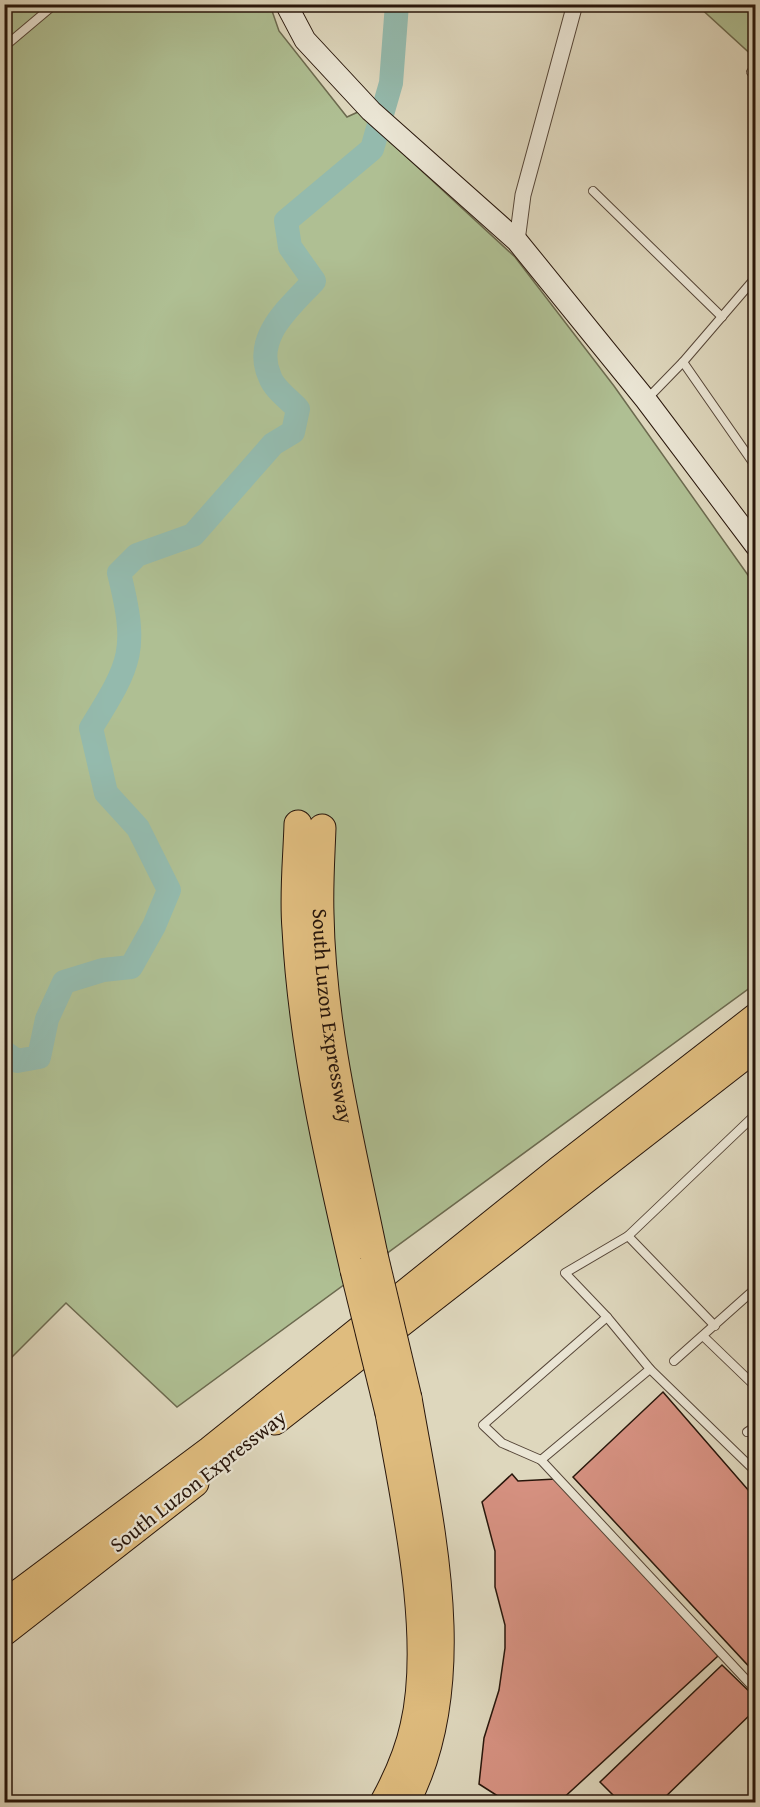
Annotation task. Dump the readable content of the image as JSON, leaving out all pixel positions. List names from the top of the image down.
{
  "streets": {
    "highway": ["South Luzon Expressway"]
  }
}
